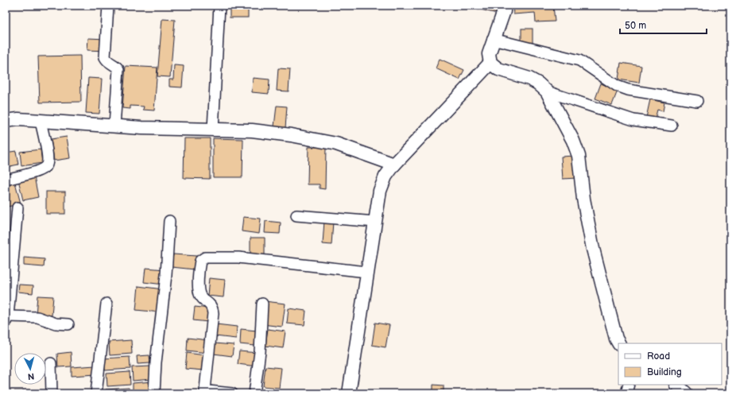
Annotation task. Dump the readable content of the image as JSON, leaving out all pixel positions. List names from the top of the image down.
{
  "legend": ["Road", "Building"],
  "scale_bar": "50 m",
  "north": "bottom"
}
